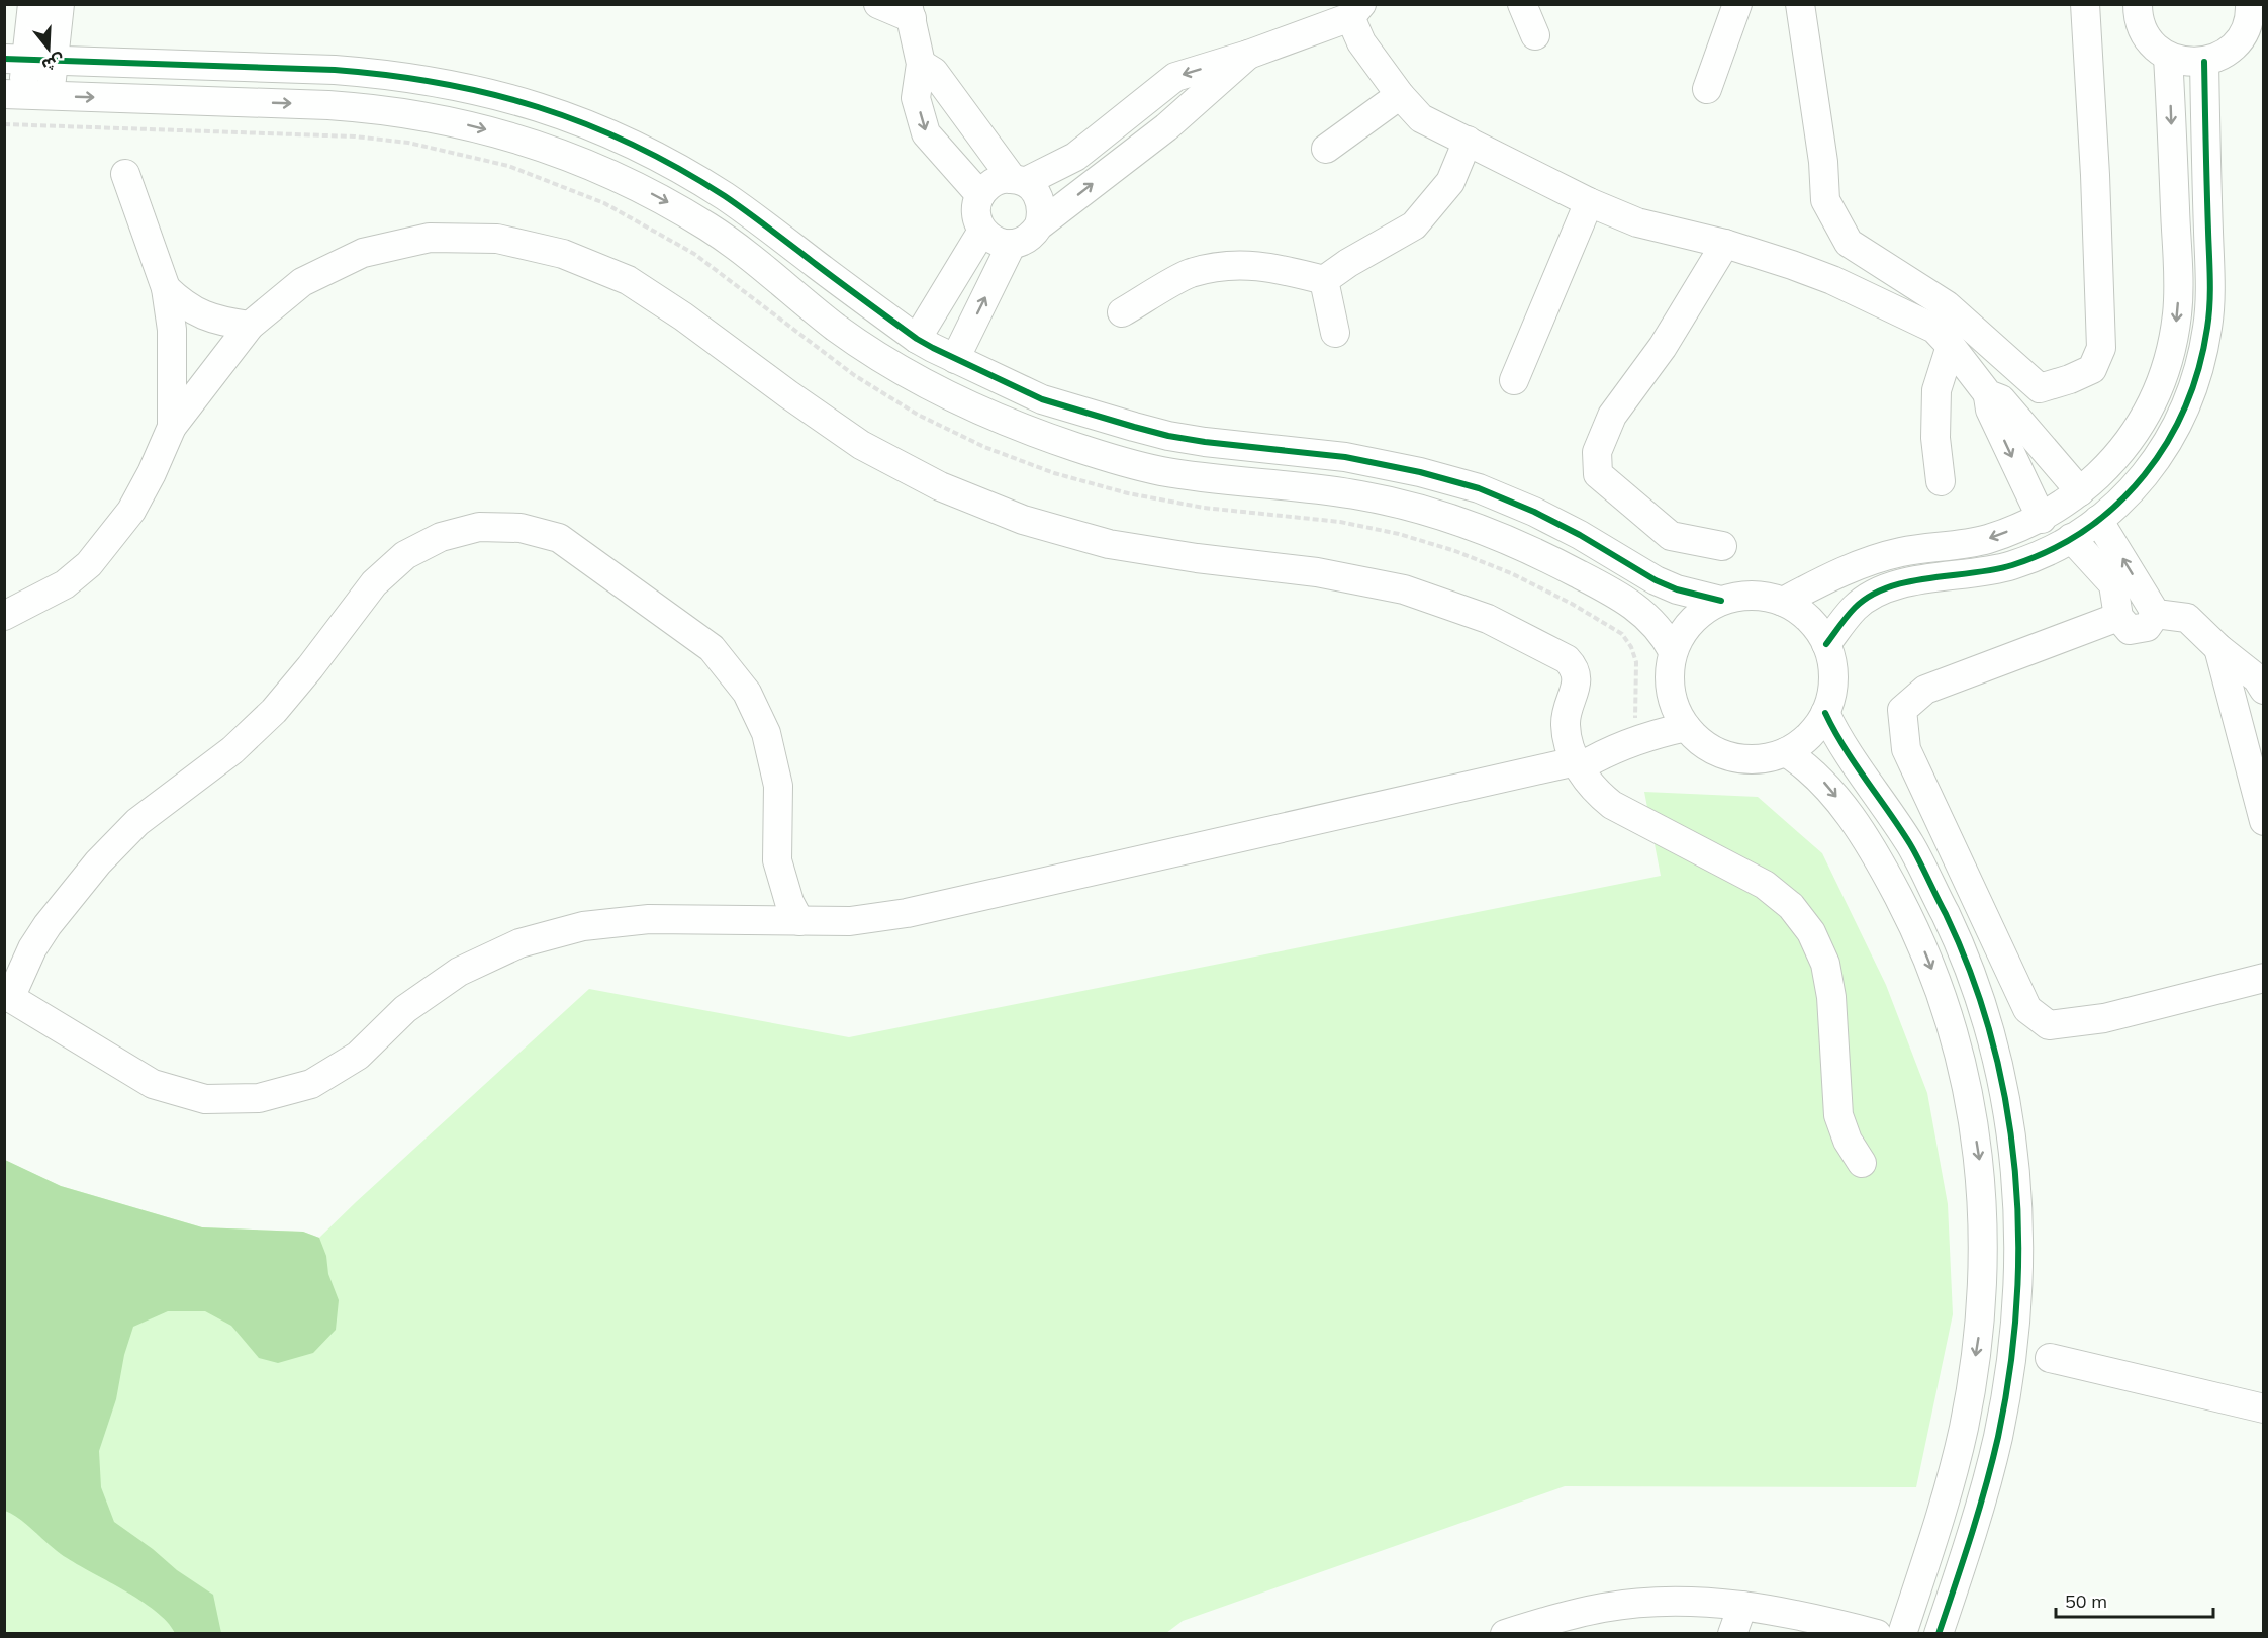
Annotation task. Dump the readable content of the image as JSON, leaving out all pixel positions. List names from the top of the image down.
{
  "scale_bar": "50 m",
  "north": "bottom"
}
